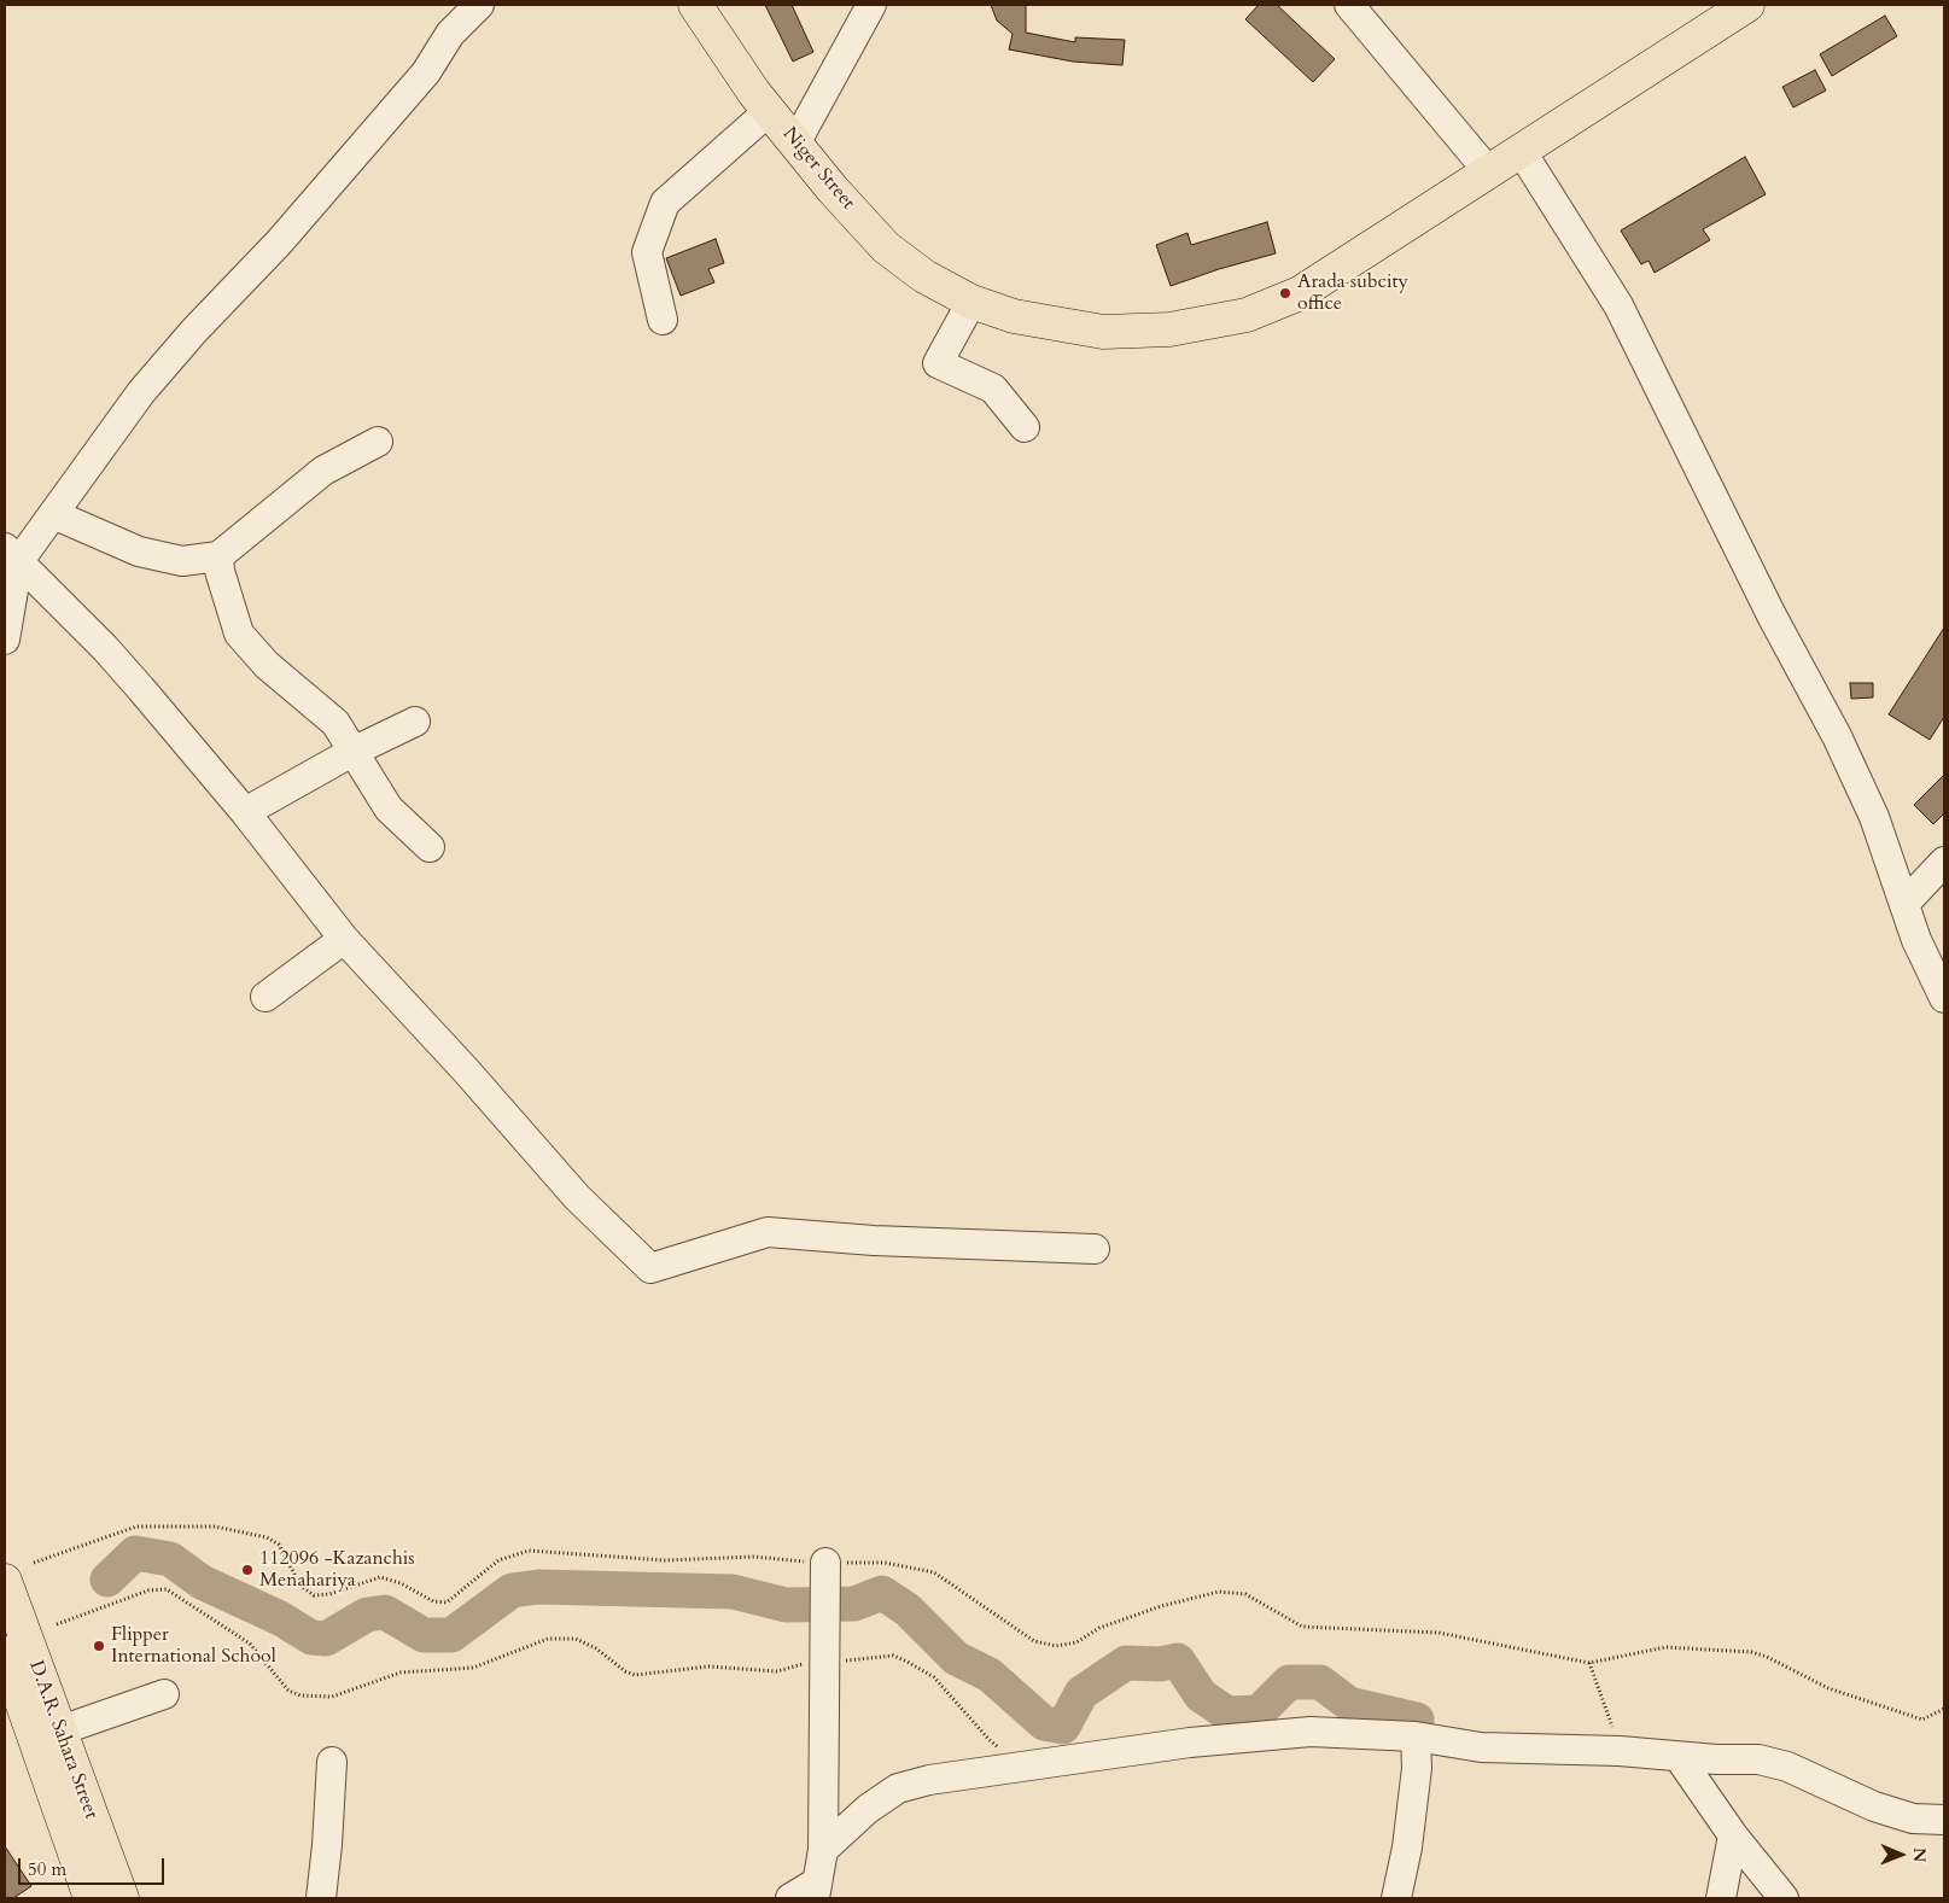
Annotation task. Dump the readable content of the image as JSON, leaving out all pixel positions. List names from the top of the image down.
{
  "streets": {
    "main road": ["Niger Street", "D.A.R. Sahara Street"]
  },
  "places": ["Arada subcity office", "112096 -Kazanchis Menahariya", "Flipper International School"],
  "scale_bar": "50 m",
  "north": "right"
}
